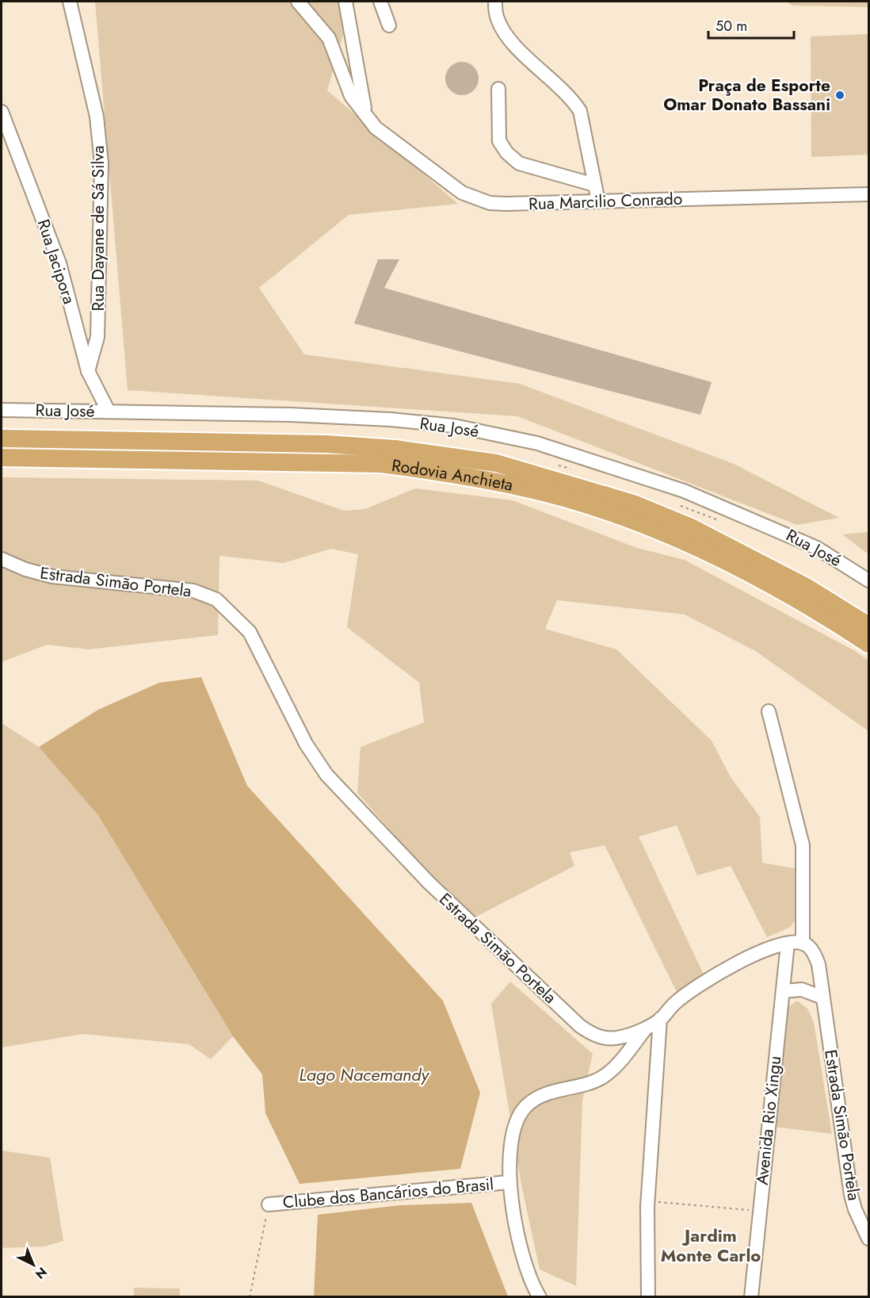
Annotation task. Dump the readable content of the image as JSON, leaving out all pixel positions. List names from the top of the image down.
{
  "streets": {
    "highway": ["Rodovia Anchieta"],
    "street": [
      "Rua Marcilio Conrado",
      "Rua Dayane de Sá Silva",
      "Rua Jacipora",
      "Rua José",
      "Estrada Simão Portela",
      "Avenida Rio Xingu",
      "Clube dos Bancários do Brasil"
    ]
  },
  "crossings": [
    ["Rua Dayane de Sá Silva", "Rua Jacipora"],
    ["Rua Jacipora", "Rua José"],
    ["Estrada Simão Portela", "Avenida Rio Xingu"]
  ],
  "districts": ["Jardim Monte Carlo"],
  "water": ["Lago Nacemandy"],
  "places": ["Praça de Esporte Omar Donato Bassani"],
  "scale_bar": "50 m",
  "north": "bottom right"
}
